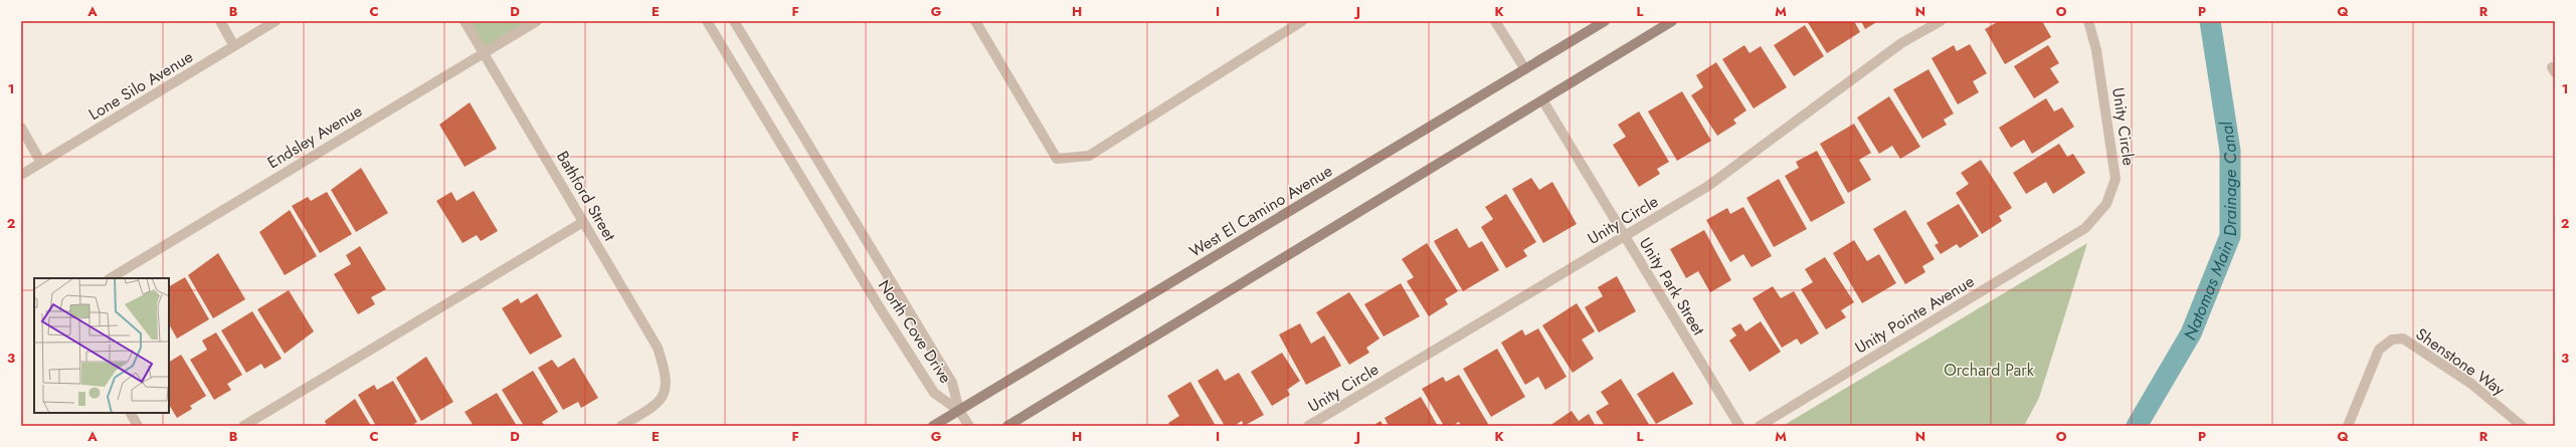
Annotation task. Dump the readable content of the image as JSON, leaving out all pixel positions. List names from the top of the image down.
{
  "streets": {
    "main road": ["West El Camino Avenue"],
    "street": [
      "Lone Silo Avenue",
      "Unity Circle",
      "Endsley Avenue",
      "Bathford Street",
      "Unity Park Street",
      "Unity Pointe Avenue",
      "North Cove Drive",
      "Shenstone Way"
    ]
  },
  "crossings": [
    ["Unity Circle", "Unity Park Street"],
    ["Unity Circle", "Unity Pointe Avenue"],
    ["Endsley Avenue", "Bathford Street"],
    ["West El Camino Avenue", "North Cove Drive"]
  ],
  "water": ["Natomas Main Drainage Canal"],
  "parks": ["Orchard Park"],
  "grid": {
    "columns": [
      "A",
      "B",
      "C",
      "D",
      "E",
      "F",
      "G",
      "H",
      "I",
      "J",
      "K",
      "L",
      "M",
      "N",
      "O",
      "P",
      "Q",
      "R"
    ],
    "rows": ["1", "2", "3"]
  }
}
